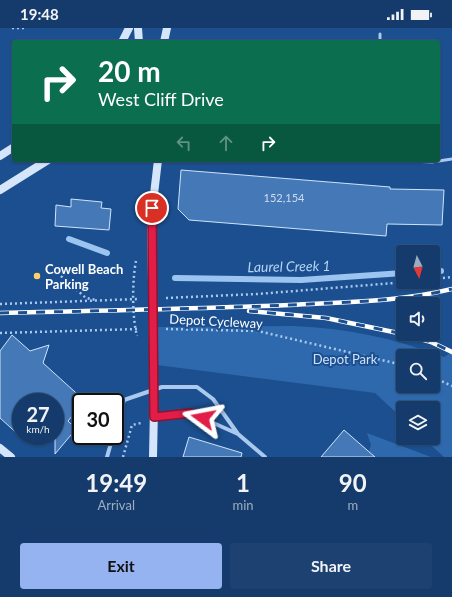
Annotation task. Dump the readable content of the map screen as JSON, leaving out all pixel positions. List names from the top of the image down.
{
  "streets": {
    "path": ["Depot Cycleway"]
  },
  "water": ["Laurel Creek 1"],
  "parks": ["Depot Park"],
  "places": ["Cowell Beach Parking"],
  "house_numbers": ["152,154"],
  "north": "bottom",
  "page": {
    "status": "19:48",
    "turn": ["20 m", "West Cliff Drive"],
    "speed": "27 km/h",
    "limit": "30",
    "eta": [
      "19:49",
      "Arrival",
      "1",
      "min",
      "90",
      "m"
    ],
    "buttons": ["Exit", "Share"]
  }
}
